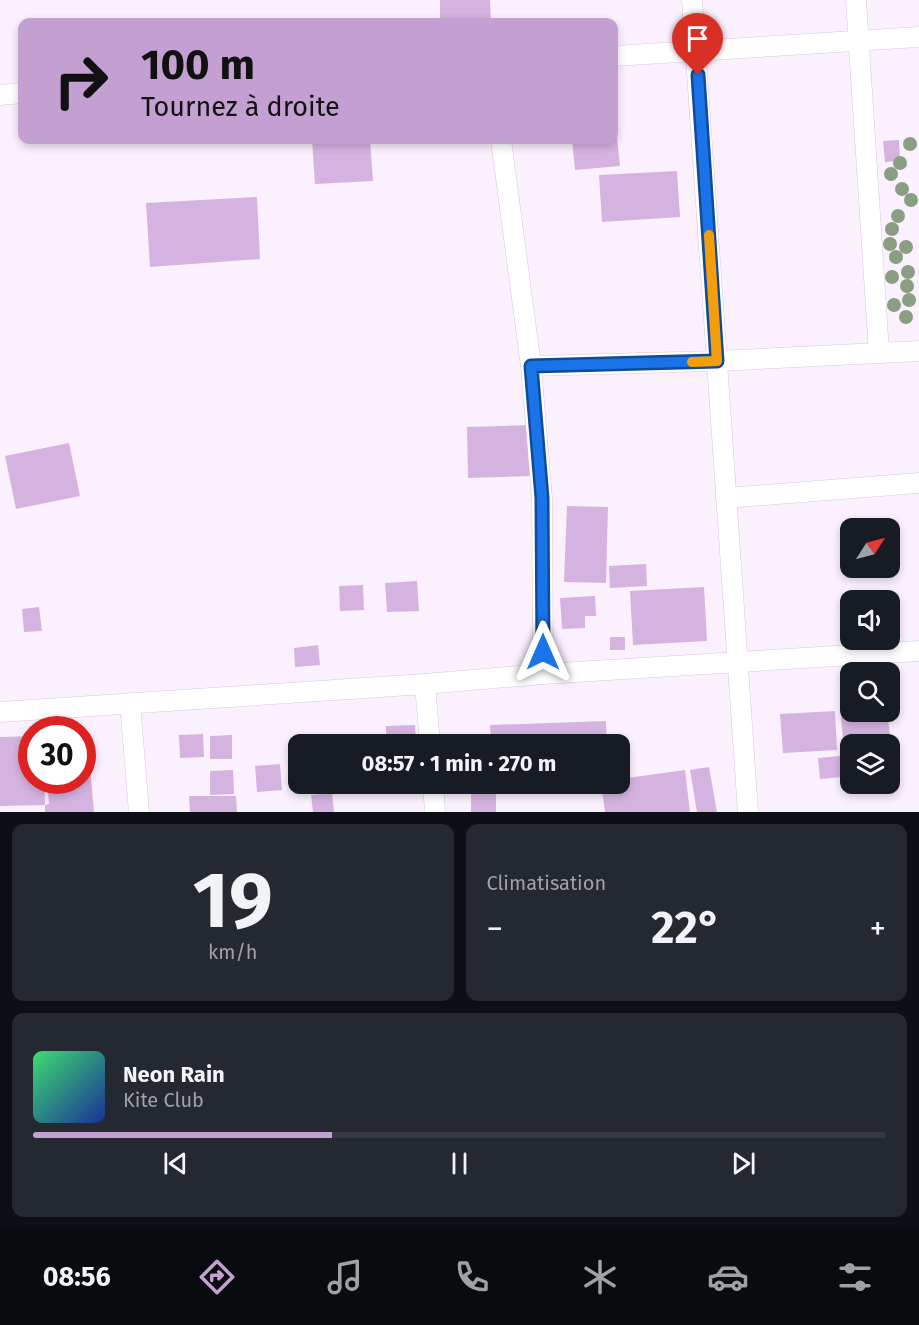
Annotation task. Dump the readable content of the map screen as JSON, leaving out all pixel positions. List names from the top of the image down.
{
  "north": "top right",
  "page": {
    "turn": ["100 m", "Tournez à droite"],
    "limit": "30",
    "trip": "08:57 · 1 min · 270 m",
    "tile": [
      ["19", "km/h"],
      "Climatisation"
    ],
    "heat": ["−", "22°", "+"],
    "song": ["Neon Rain", "Kite Club"],
    "tabs": "08:56"
  }
}
